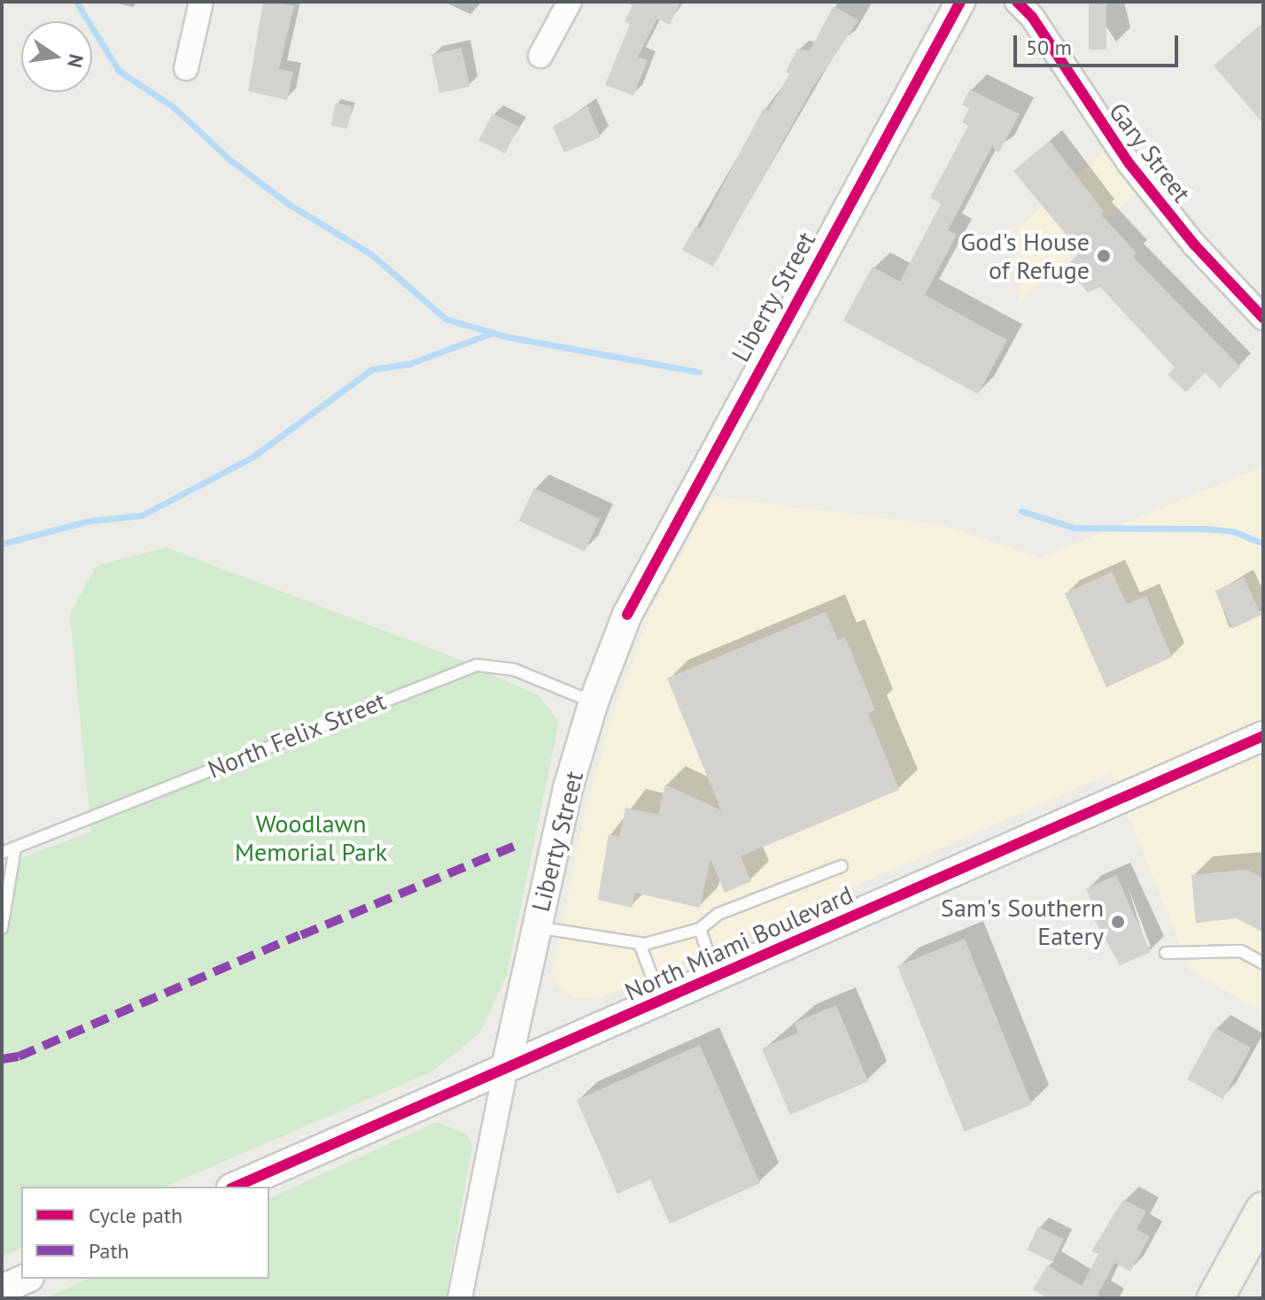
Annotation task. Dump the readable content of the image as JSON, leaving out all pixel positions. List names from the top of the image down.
{
  "streets": {
    "street": ["Gary Street", "Liberty Street", "North Miami Boulevard"],
    "lane": ["North Felix Street"]
  },
  "crossings": [
    ["Liberty Street", "North Felix Street"],
    ["Liberty Street", "North Miami Boulevard"]
  ],
  "parks": ["Woodlawn Memorial Park"],
  "places": ["God's House of Refuge", "Sam's Southern Eatery"],
  "legend": ["Cycle path", "Path"],
  "scale_bar": "50 m",
  "north": "right"
}
